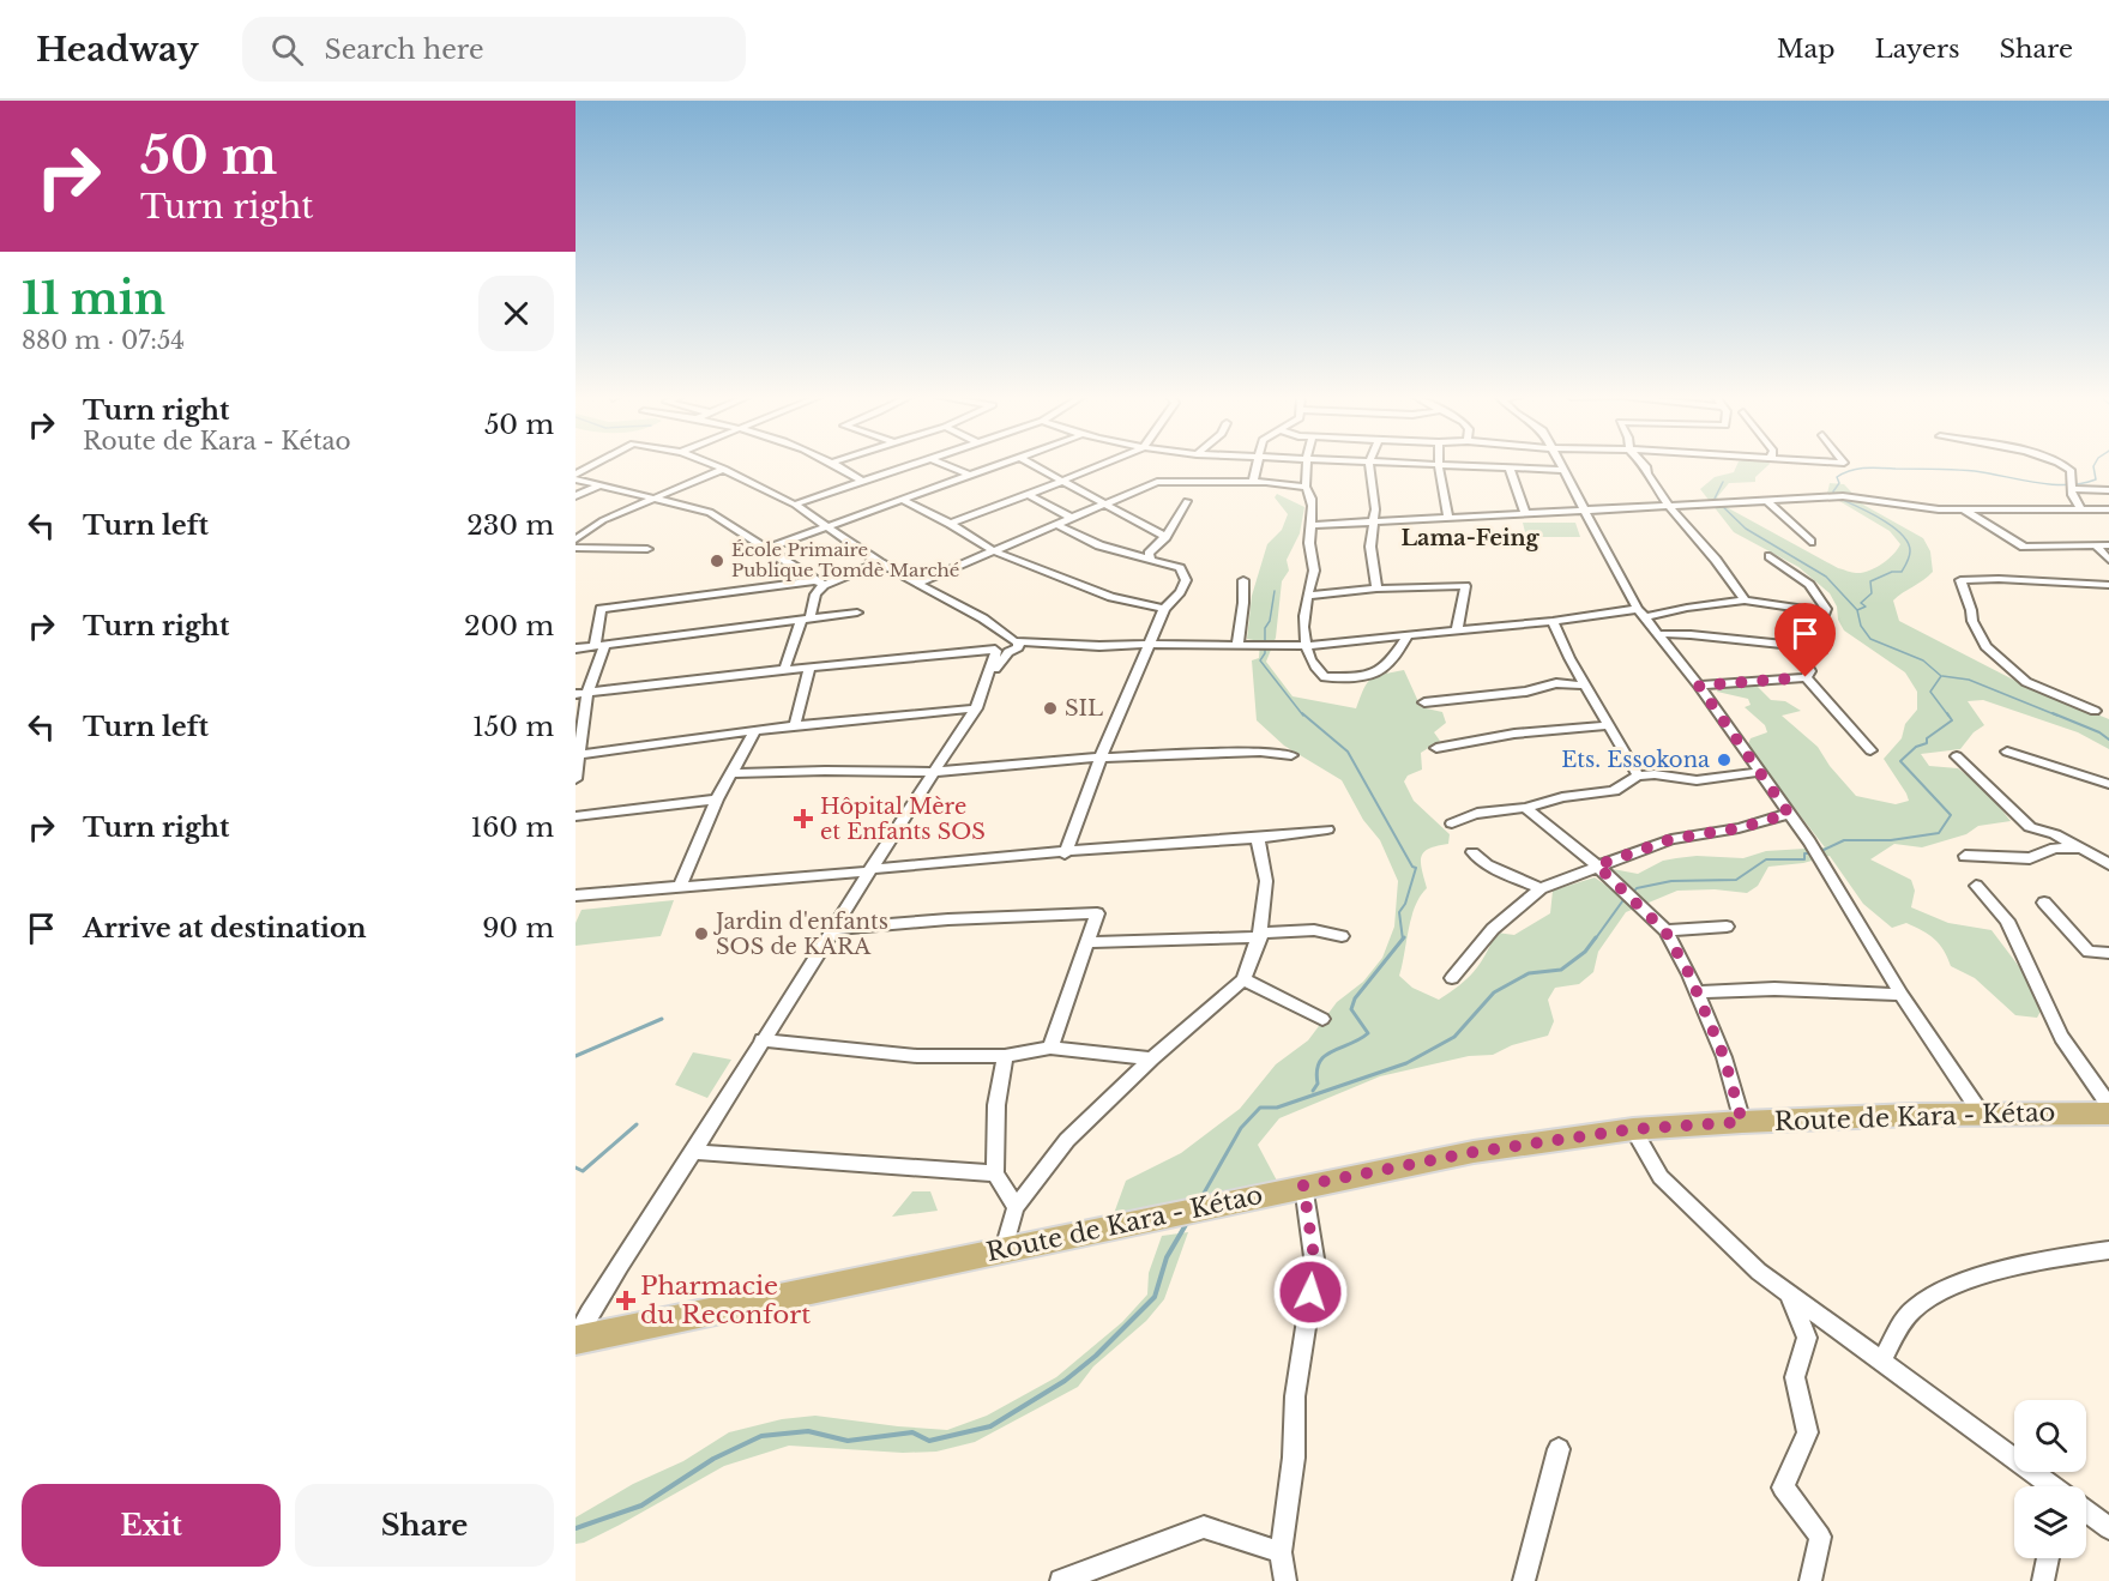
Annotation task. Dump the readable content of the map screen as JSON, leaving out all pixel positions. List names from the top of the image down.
{
  "streets": {
    "main road": ["Route de Kara - Kétao"]
  },
  "districts": ["Lama-Feing"],
  "places": {
    "other": [
      "École Primaire Publique Tomdè Marché",
      "SIL",
      "Ets. Essokona",
      "Jardin d'enfants SOS de KARA"
    ],
    "health": ["Hôpital Mère et Enfants SOS", "Pharmacie du Reconfort"]
  },
  "page": {
    "header": "Headway",
    "search": "Search here",
    "nav": ["Map", "Layers", "Share"],
    "turn": ["50 m", "Turn right"],
    "heading": ["11 min", "880 m · 07:54"],
    "list": [
      {
        "name": "Turn right",
        "note": "Route de Kara - Kétao",
        "value": "50 m"
      },
      {
        "name": "Turn left",
        "value": "230 m"
      },
      {
        "name": "Turn right",
        "value": "200 m"
      },
      {
        "name": "Turn left",
        "value": "150 m"
      },
      {
        "name": "Turn right",
        "value": "160 m"
      },
      {
        "name": "Arrive at destination",
        "value": "90 m"
      }
    ],
    "buttons": ["Exit", "Share"]
  }
}
